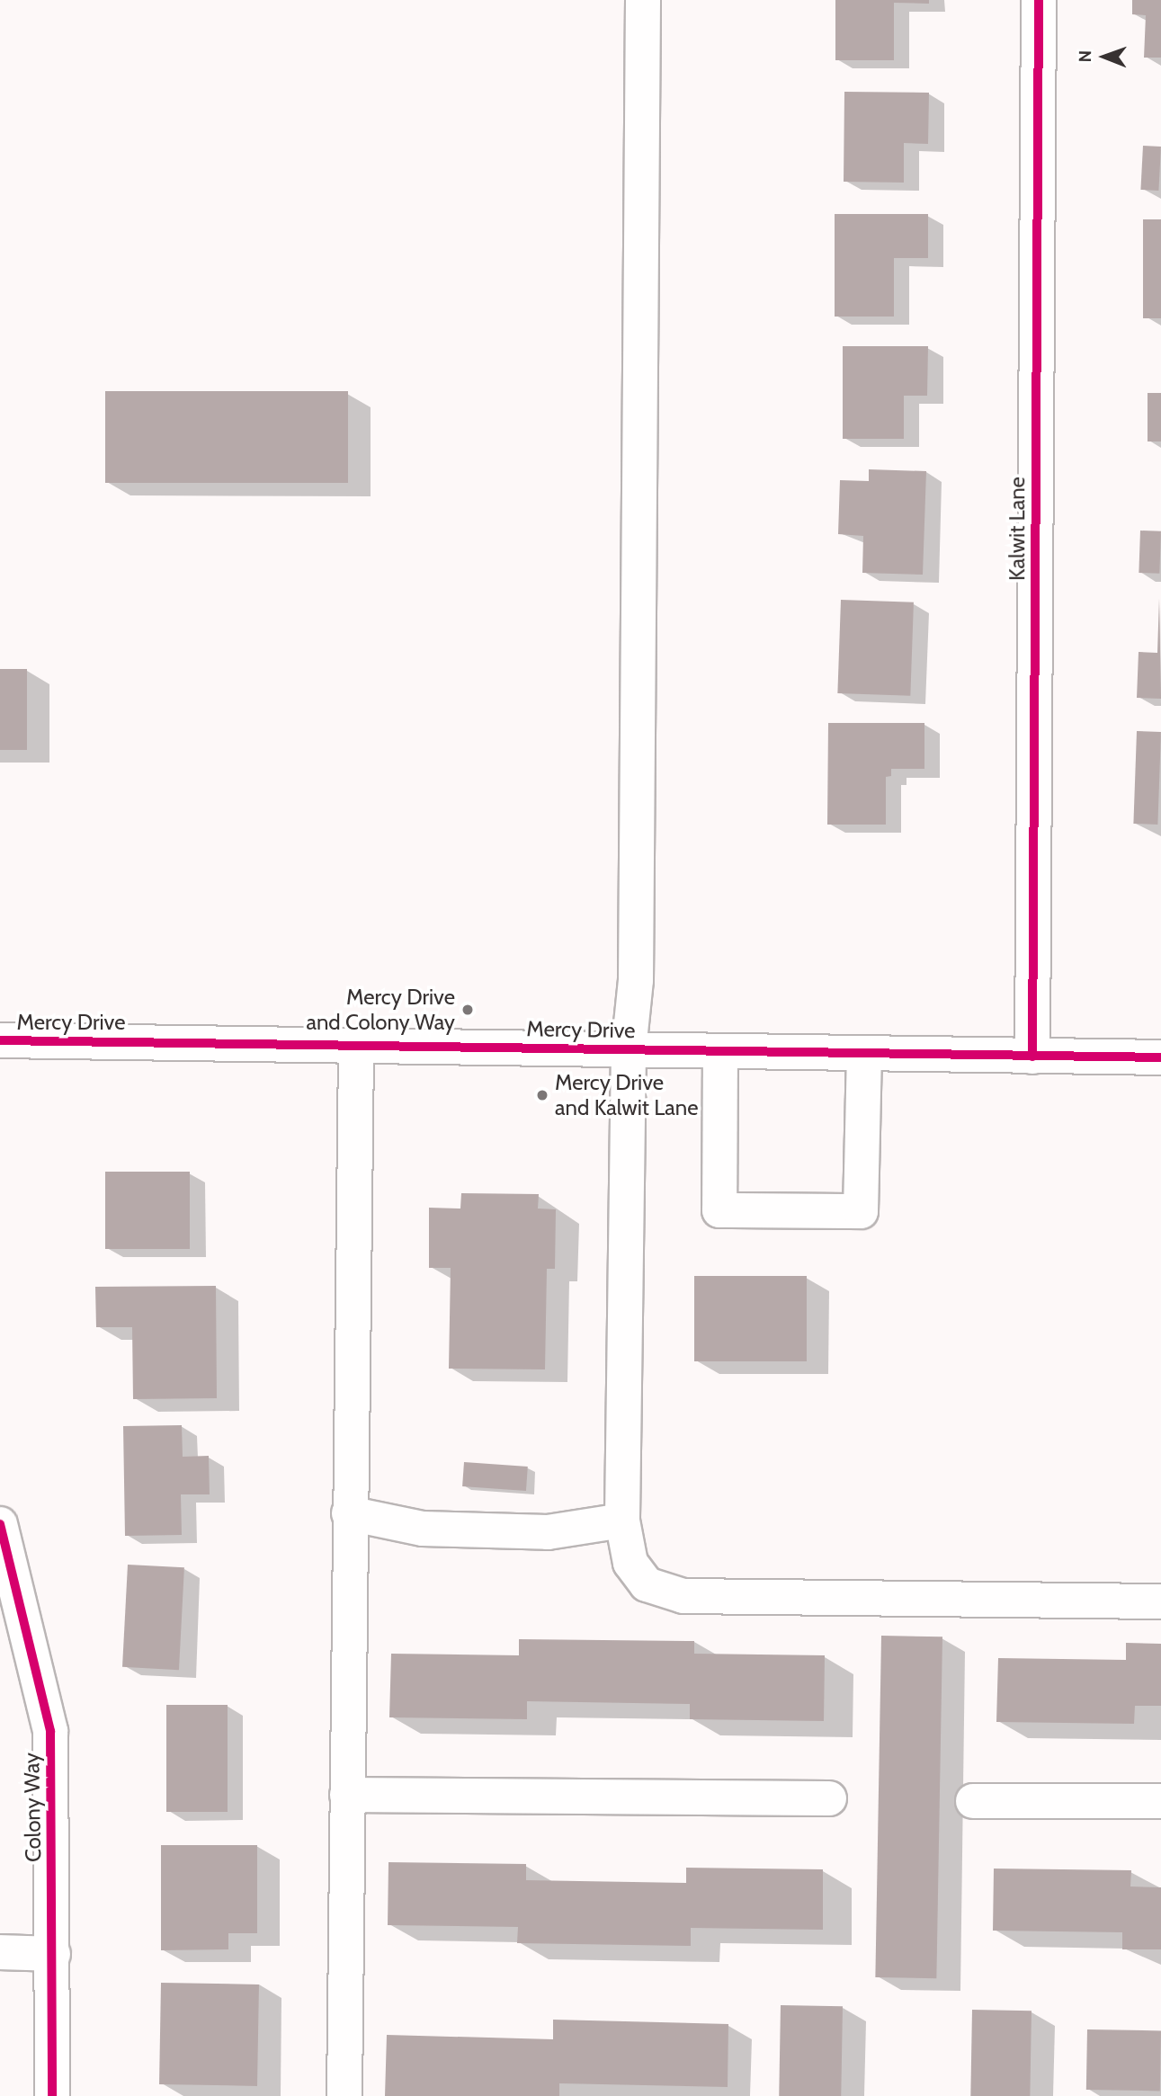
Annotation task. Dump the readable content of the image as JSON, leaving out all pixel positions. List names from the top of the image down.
{
  "streets": {
    "street": ["Kalwit Lane", "Mercy Drive", "Colony Way"]
  },
  "crossings": [
    ["Kalwit Lane", "Mercy Drive"]
  ],
  "places": ["Mercy Drive and Colony Way", "Mercy Drive and Kalwit Lane"],
  "north": "left"
}
